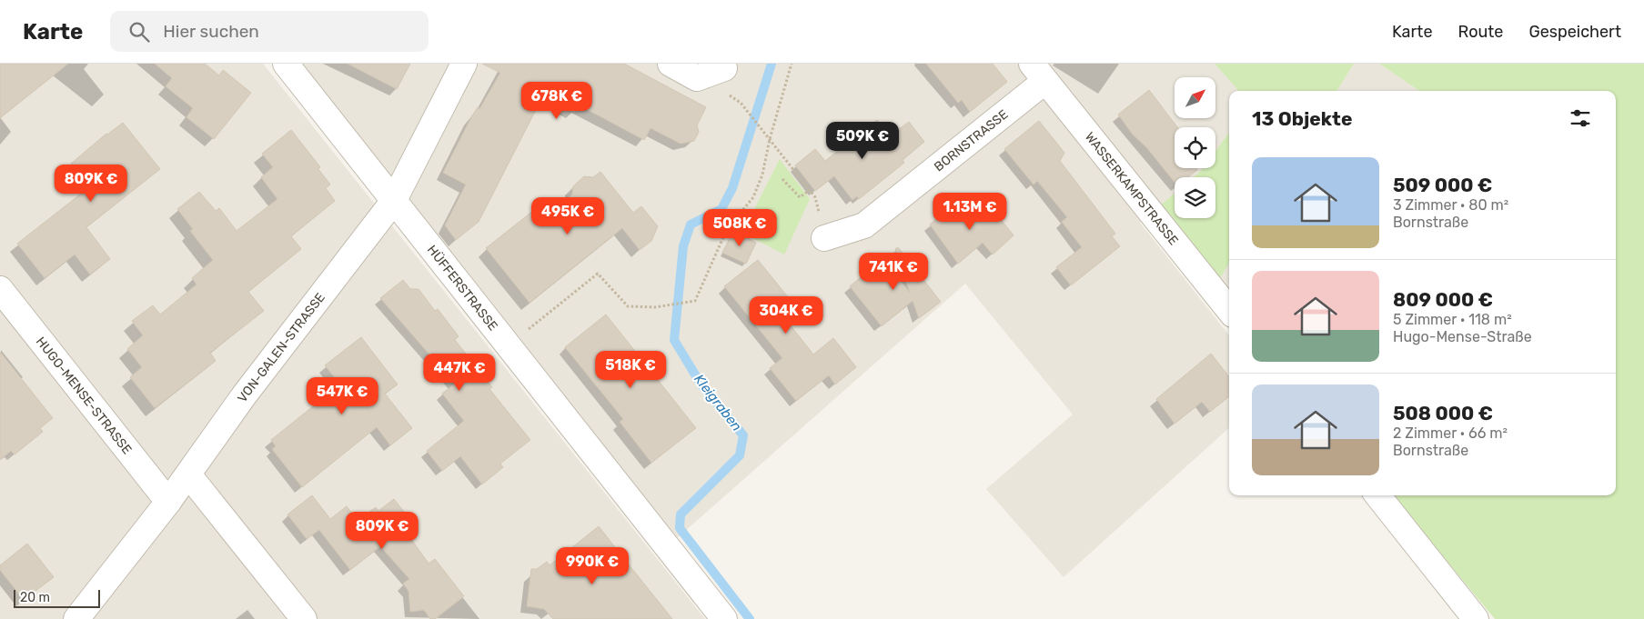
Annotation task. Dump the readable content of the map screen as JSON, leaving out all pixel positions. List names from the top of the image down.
{
  "streets": {
    "street": [
      "BORNSTRASSE",
      "WASSERKAMPSTRASSE",
      "HÜFFERSTRASSE",
      "VON-GALEN-STRASSE",
      "HUGO-MENSE-STRASSE"
    ]
  },
  "crossings": [
    ["BORNSTRASSE", "WASSERKAMPSTRASSE"],
    ["HÜFFERSTRASSE", "VON-GALEN-STRASSE"],
    ["VON-GALEN-STRASSE", "HUGO-MENSE-STRASSE"]
  ],
  "water": ["Kleigraben"],
  "scale_bar": "20 m",
  "north": "top right",
  "page": {
    "header": "Karte",
    "search": "Hier suchen",
    "nav": ["Karte", "Route", "Gespeichert"],
    "price": [
      "678K €",
      "509K €",
      "809K €",
      "1.13M €",
      "495K €",
      "508K €",
      "741K €",
      "304K €",
      "518K €",
      "447K €",
      "547K €",
      "809K €",
      "990K €"
    ],
    "heading": "13 Objekte",
    "list": [
      {
        "name": "509 000 €",
        "note": "3 Zimmer · 80 m² · Bornstraße"
      },
      {
        "name": "809 000 €",
        "note": "5 Zimmer · 118 m² · Hugo-Mense-Straße"
      },
      {
        "name": "508 000 €",
        "note": "2 Zimmer · 66 m² · Bornstraße"
      }
    ],
    "scale": "20 m"
  }
}
